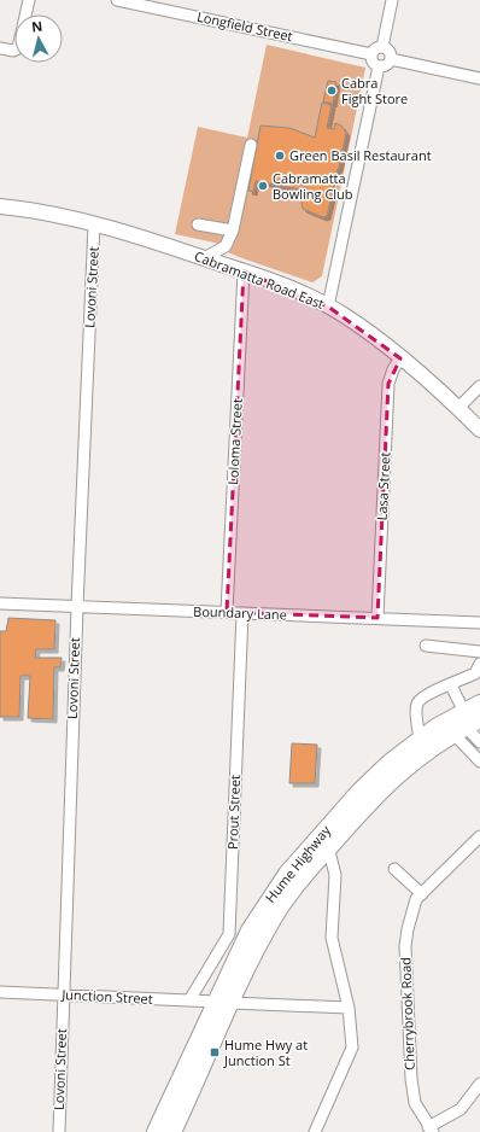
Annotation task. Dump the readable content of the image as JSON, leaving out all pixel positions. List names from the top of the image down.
{
  "streets": {
    "highway": ["Hume Highway"],
    "main road": ["Cabramatta Road East"],
    "street": [
      "Longfield Street",
      "Lovoni Street",
      "Loloma Street",
      "Lasa Street",
      "Boundary Lane",
      "Prout Street",
      "Junction Street",
      "Cherrybrook Road"
    ]
  },
  "crossings": [
    ["Cabramatta Road East", "Lovoni Street"],
    ["Cabramatta Road East", "Loloma Street"],
    ["Cabramatta Road East", "Lasa Street"],
    ["Lovoni Street", "Boundary Lane"],
    ["Lovoni Street", "Junction Street"],
    ["Loloma Street", "Boundary Lane"],
    ["Lasa Street", "Boundary Lane"],
    ["Boundary Lane", "Prout Street"],
    ["Prout Street", "Junction Street"],
    ["Hume Highway", "Junction Street"]
  ],
  "places": {
    "other": ["Cabra Fight Store", "Green Basil Restaurant", "Cabramatta Bowling Club"],
    "transit": ["Hume Hwy at Junction St"]
  },
  "north": "top"
}
